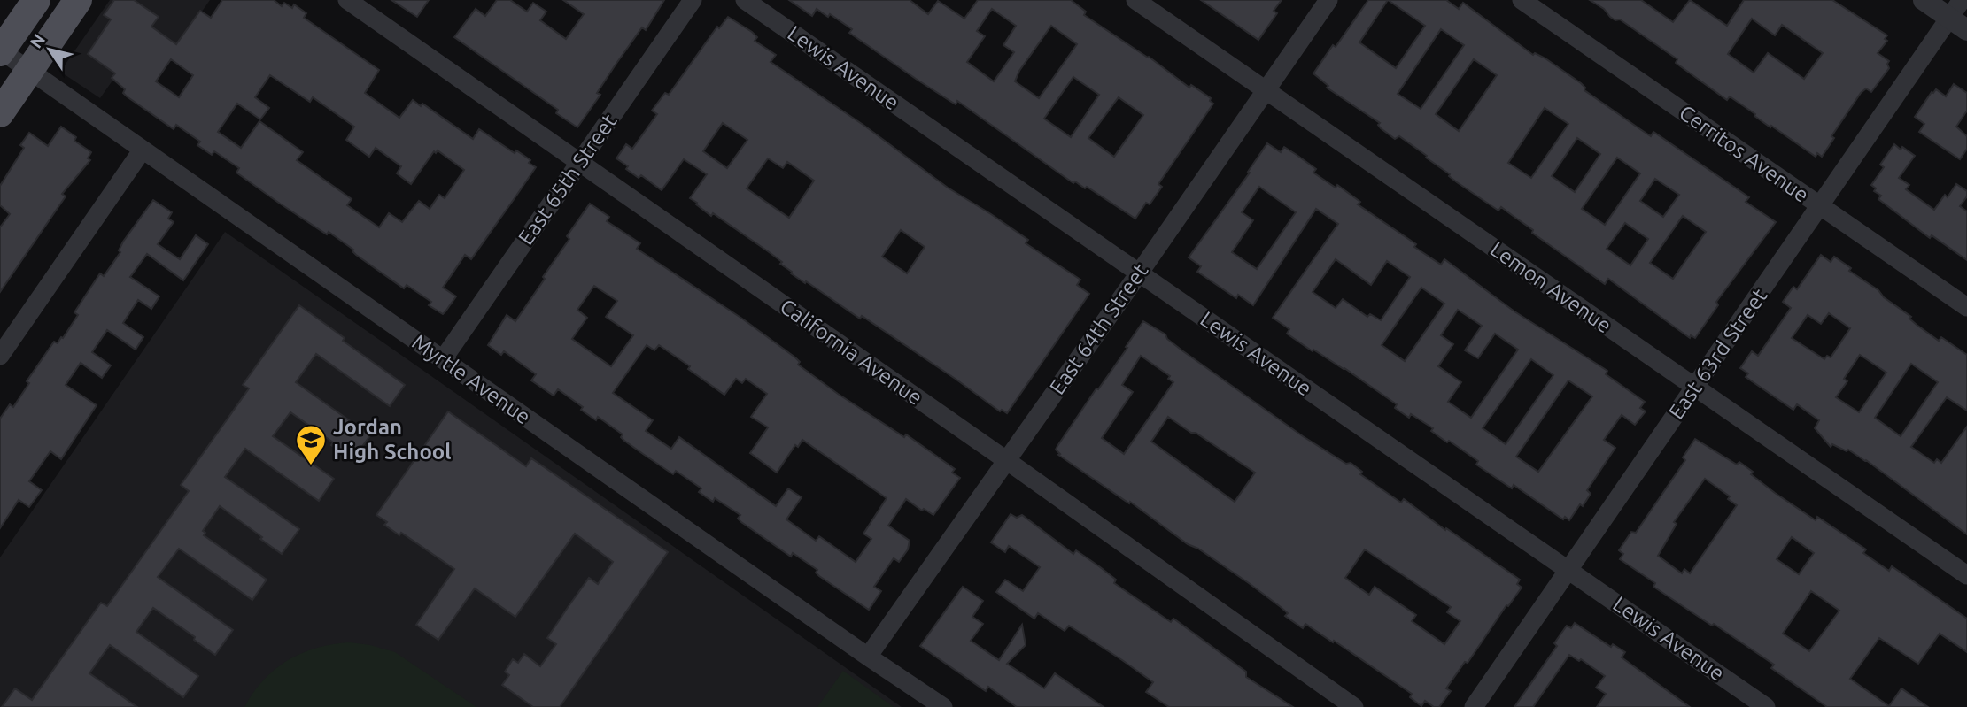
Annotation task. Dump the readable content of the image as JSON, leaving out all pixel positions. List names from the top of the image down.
{
  "streets": {
    "street": [
      "Lewis Avenue",
      "Cerritos Avenue",
      "East 65th Street",
      "Lemon Avenue",
      "East 64th Street",
      "California Avenue",
      "East 63rd Street",
      "Myrtle Avenue"
    ]
  },
  "crossings": [
    ["Lewis Avenue", "East 64th Street"],
    ["Lewis Avenue", "East 63rd Street"],
    ["Cerritos Avenue", "East 63rd Street"],
    ["East 65th Street", "California Avenue"],
    ["East 65th Street", "Myrtle Avenue"],
    ["Lemon Avenue", "East 64th Street"],
    ["Lemon Avenue", "East 63rd Street"],
    ["East 64th Street", "California Avenue"],
    ["East 64th Street", "Myrtle Avenue"]
  ],
  "places": {
    "school or university": ["Jordan High School"]
  },
  "north": "top left"
}
